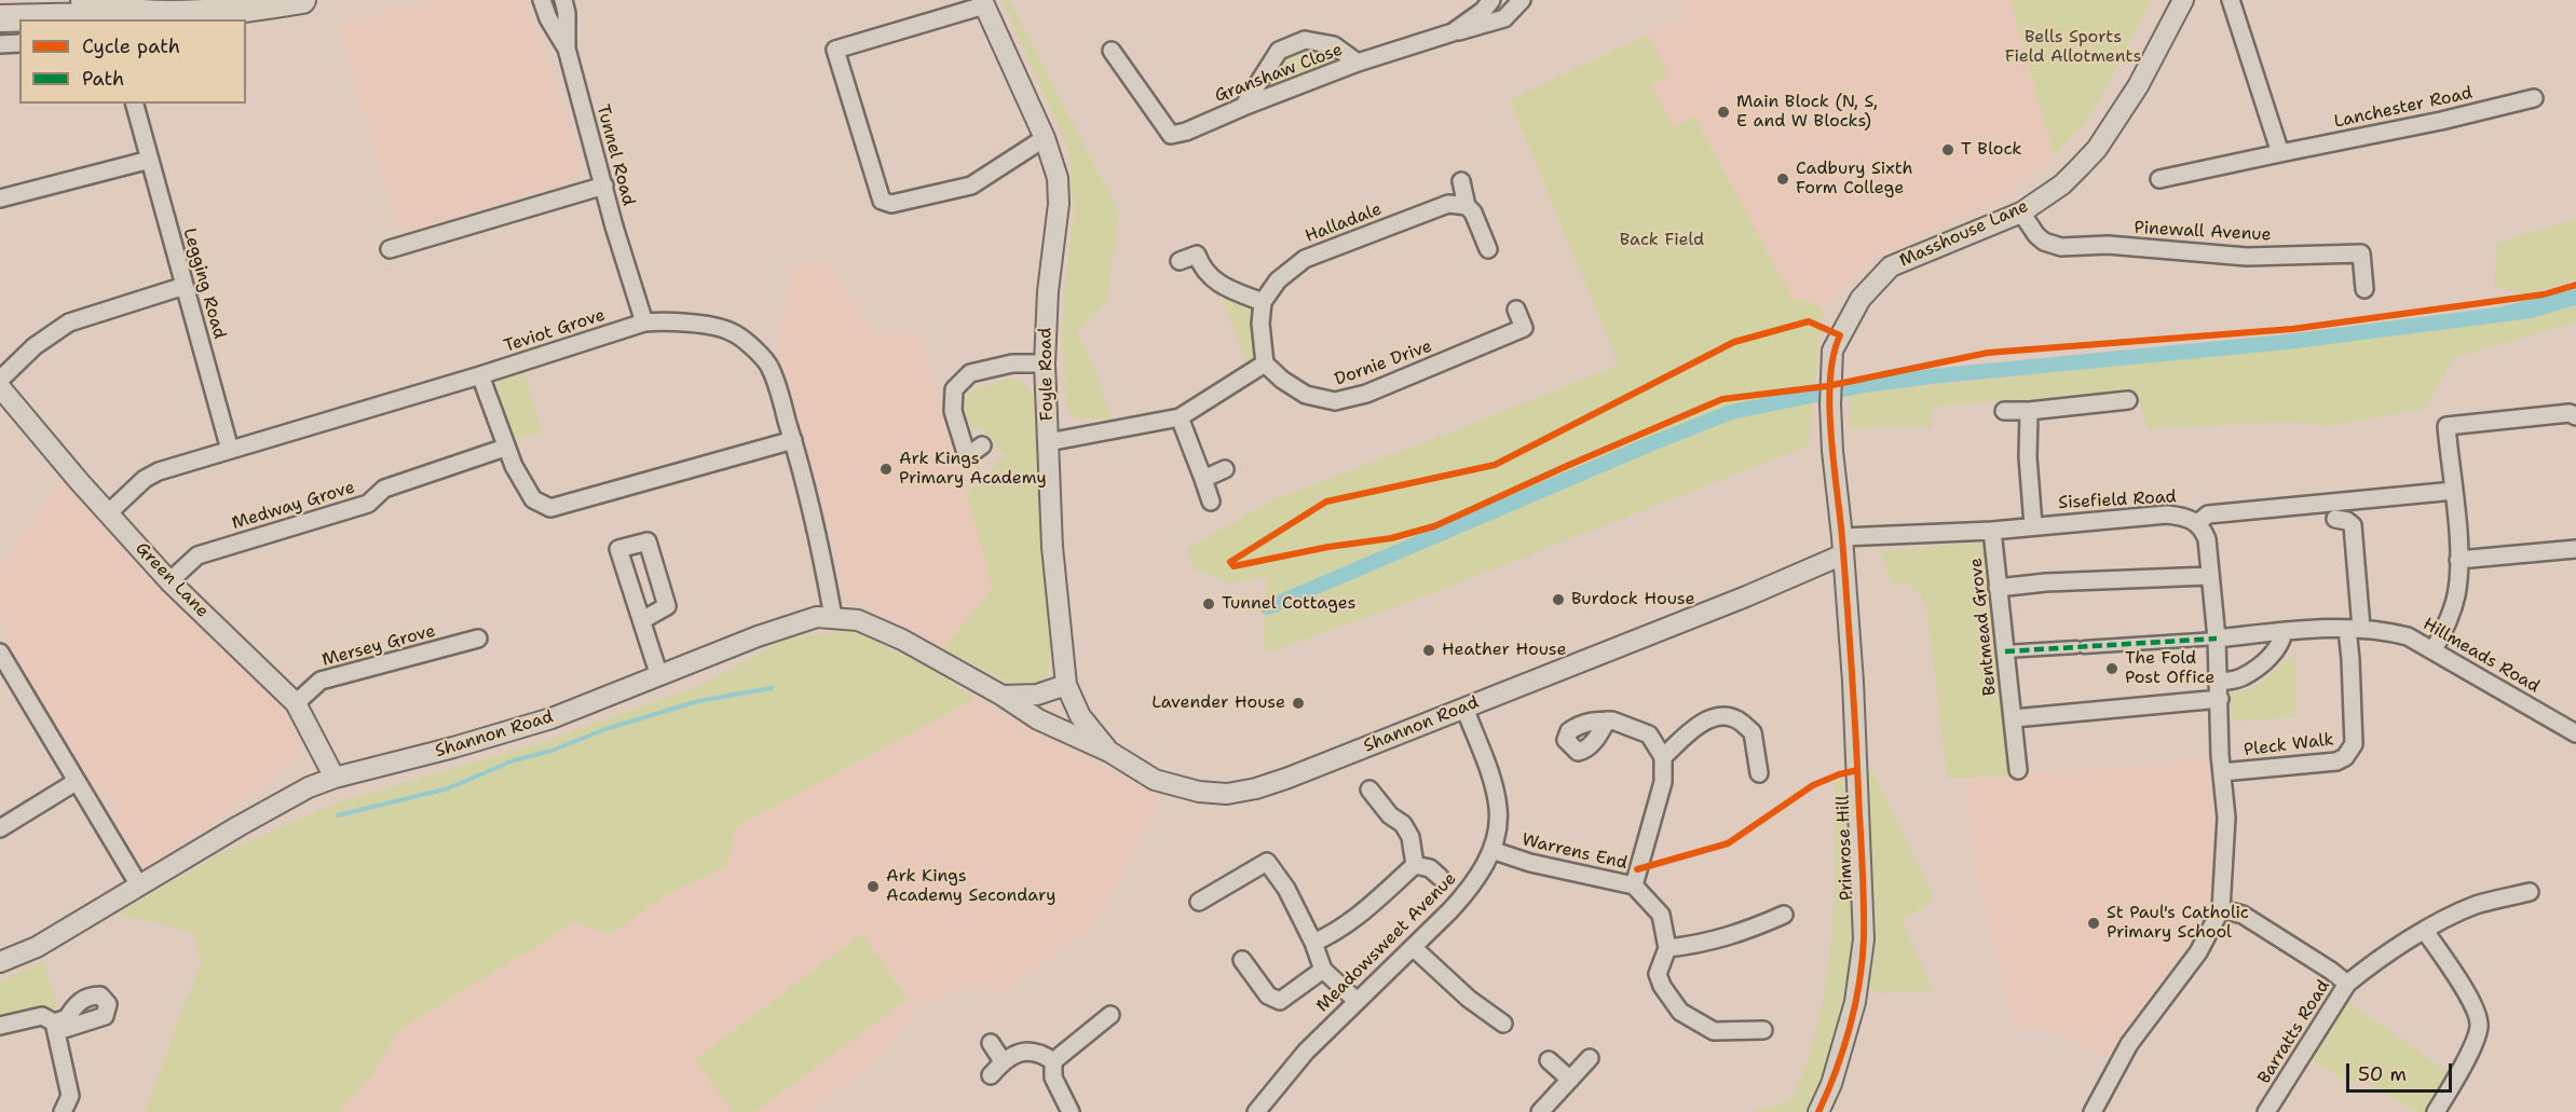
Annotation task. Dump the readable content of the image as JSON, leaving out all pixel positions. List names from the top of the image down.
{
  "streets": {
    "street": [
      "Granshaw Close",
      "Lanchester Road",
      "Tunnel Road",
      "Halladale",
      "Pinewall Avenue",
      "Masshouse Lane",
      "Legging Road",
      "Teviot Grove",
      "Dornie Drive",
      "Foyle Road",
      "Sisefield Road",
      "Medway Grove",
      "Green Lane",
      "Bentmead Grove",
      "Mersey Grove",
      "Hillmeads Road",
      "Shannon Road",
      "Pleck Walk",
      "Primrose Hill",
      "Warrens End",
      "Meadowsweet Avenue",
      "Barratts Road"
    ]
  },
  "crossings": [
    ["Tunnel Road", "Teviot Grove"],
    ["Pinewall Avenue", "Masshouse Lane"],
    ["Masshouse Lane", "Sisefield Road"],
    ["Masshouse Lane", "Shannon Road"],
    ["Masshouse Lane", "Primrose Hill"],
    ["Legging Road", "Teviot Grove"],
    ["Teviot Grove", "Green Lane"],
    ["Teviot Grove", "Shannon Road"],
    ["Foyle Road", "Shannon Road"],
    ["Sisefield Road", "Bentmead Grove"],
    ["Sisefield Road", "Hillmeads Road"],
    ["Sisefield Road", "Shannon Road"],
    ["Sisefield Road", "Pleck Walk"],
    ["Sisefield Road", "Primrose Hill"],
    ["Medway Grove", "Green Lane"],
    ["Green Lane", "Mersey Grove"],
    ["Green Lane", "Shannon Road"],
    ["Hillmeads Road", "Pleck Walk"],
    ["Shannon Road", "Primrose Hill"],
    ["Shannon Road", "Meadowsweet Avenue"],
    ["Warrens End", "Meadowsweet Avenue"]
  ],
  "parks": ["Bells Sports Field Allotments", "Back Field"],
  "places": [
    "Main Block (N, S, E and W Blocks)",
    "T Block",
    "Cadbury Sixth Form College",
    "Ark Kings Primary Academy",
    "Burdock House",
    "Tunnel Cottages",
    "Heather House",
    "The Fold Post Office",
    "Lavender House",
    "Ark Kings Academy Secondary",
    "St Paul's Catholic Primary School"
  ],
  "legend": ["Cycle path", "Path"],
  "scale_bar": "50 m"
}
